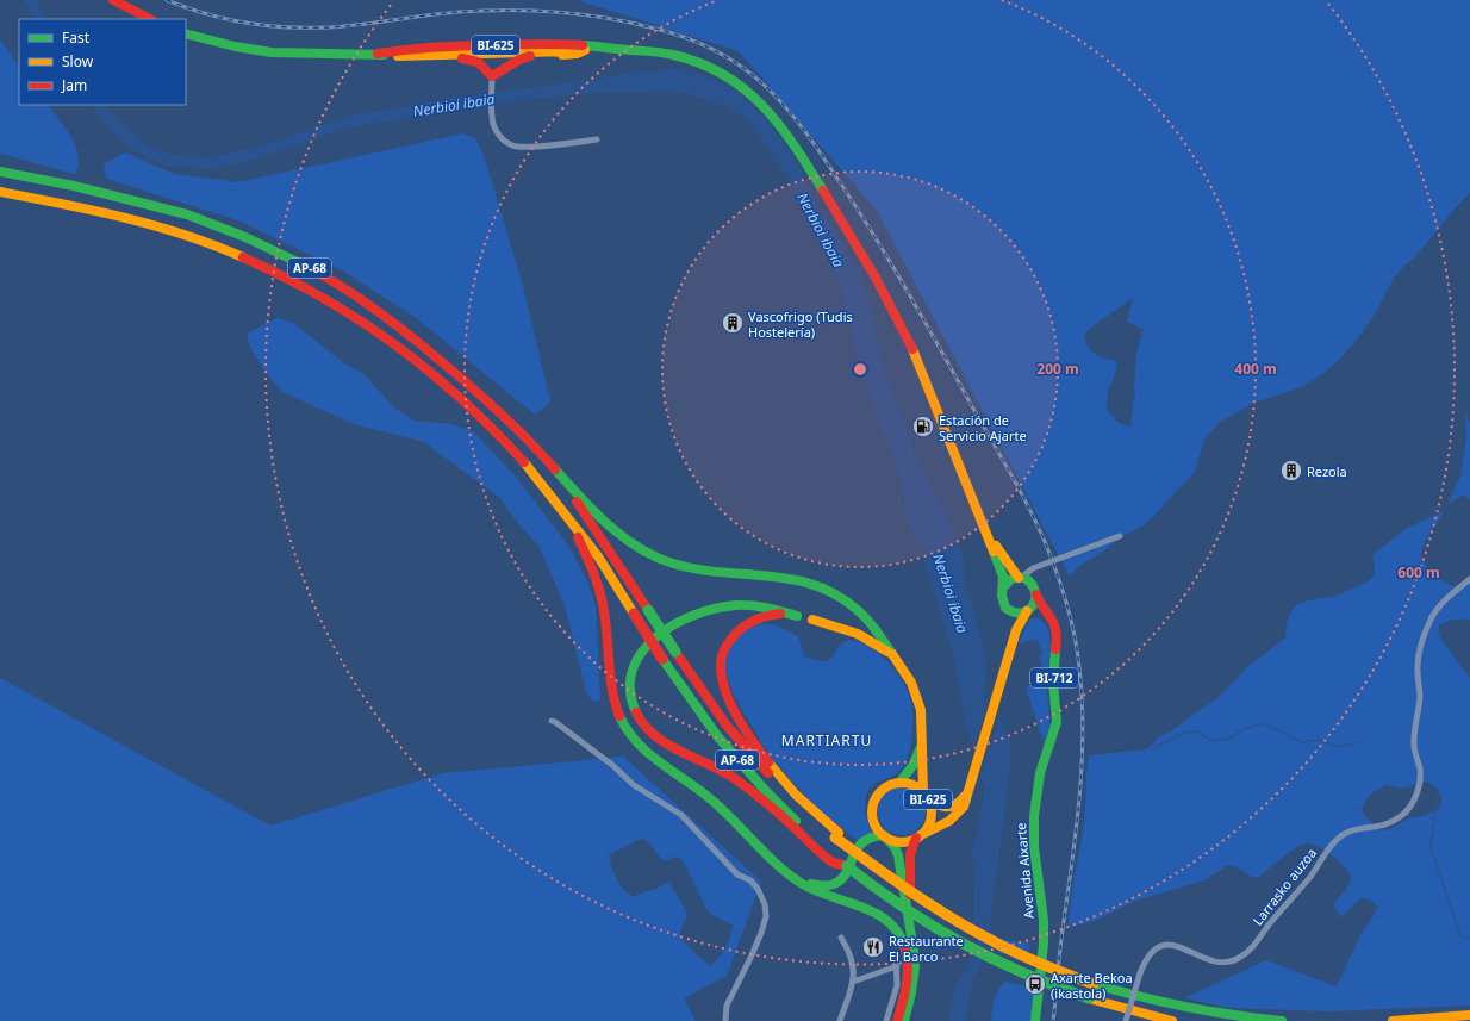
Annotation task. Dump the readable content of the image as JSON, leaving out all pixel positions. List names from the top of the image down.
{
  "streets": {
    "main road": [
      "BI-625",
      "AP-68",
      "BI-712",
      "Avenida Aixarte"
    ],
    "street": ["Larrasko auzoa"]
  },
  "districts": ["MARTIARTU"],
  "water": ["Nerbioi ibaia"],
  "places": {
    "building": ["Vascofrigo (Tudis Hostelería)", "Rezola"],
    "fuel station": ["Estación de Servicio Ajarte"],
    "restaurant": ["Restaurante El Barco"],
    "bus stop": ["Axarte Bekoa (ikastola)"]
  },
  "legend": ["Fast", "Slow", "Jam"],
  "rings": ["200 m", "400 m", "600 m"]
}
